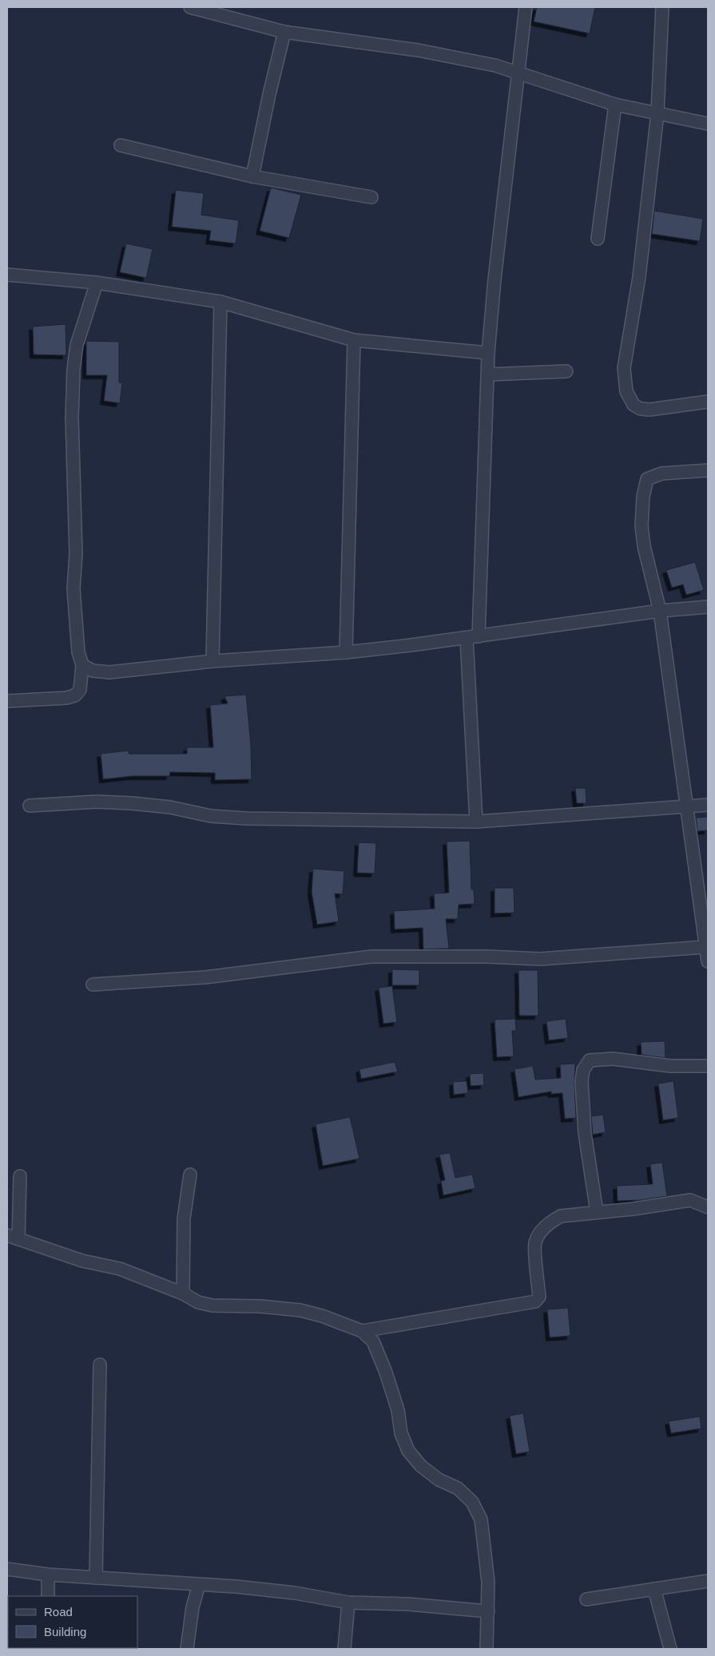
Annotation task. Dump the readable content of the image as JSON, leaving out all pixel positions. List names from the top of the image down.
{
  "legend": ["Road", "Building"]
}
